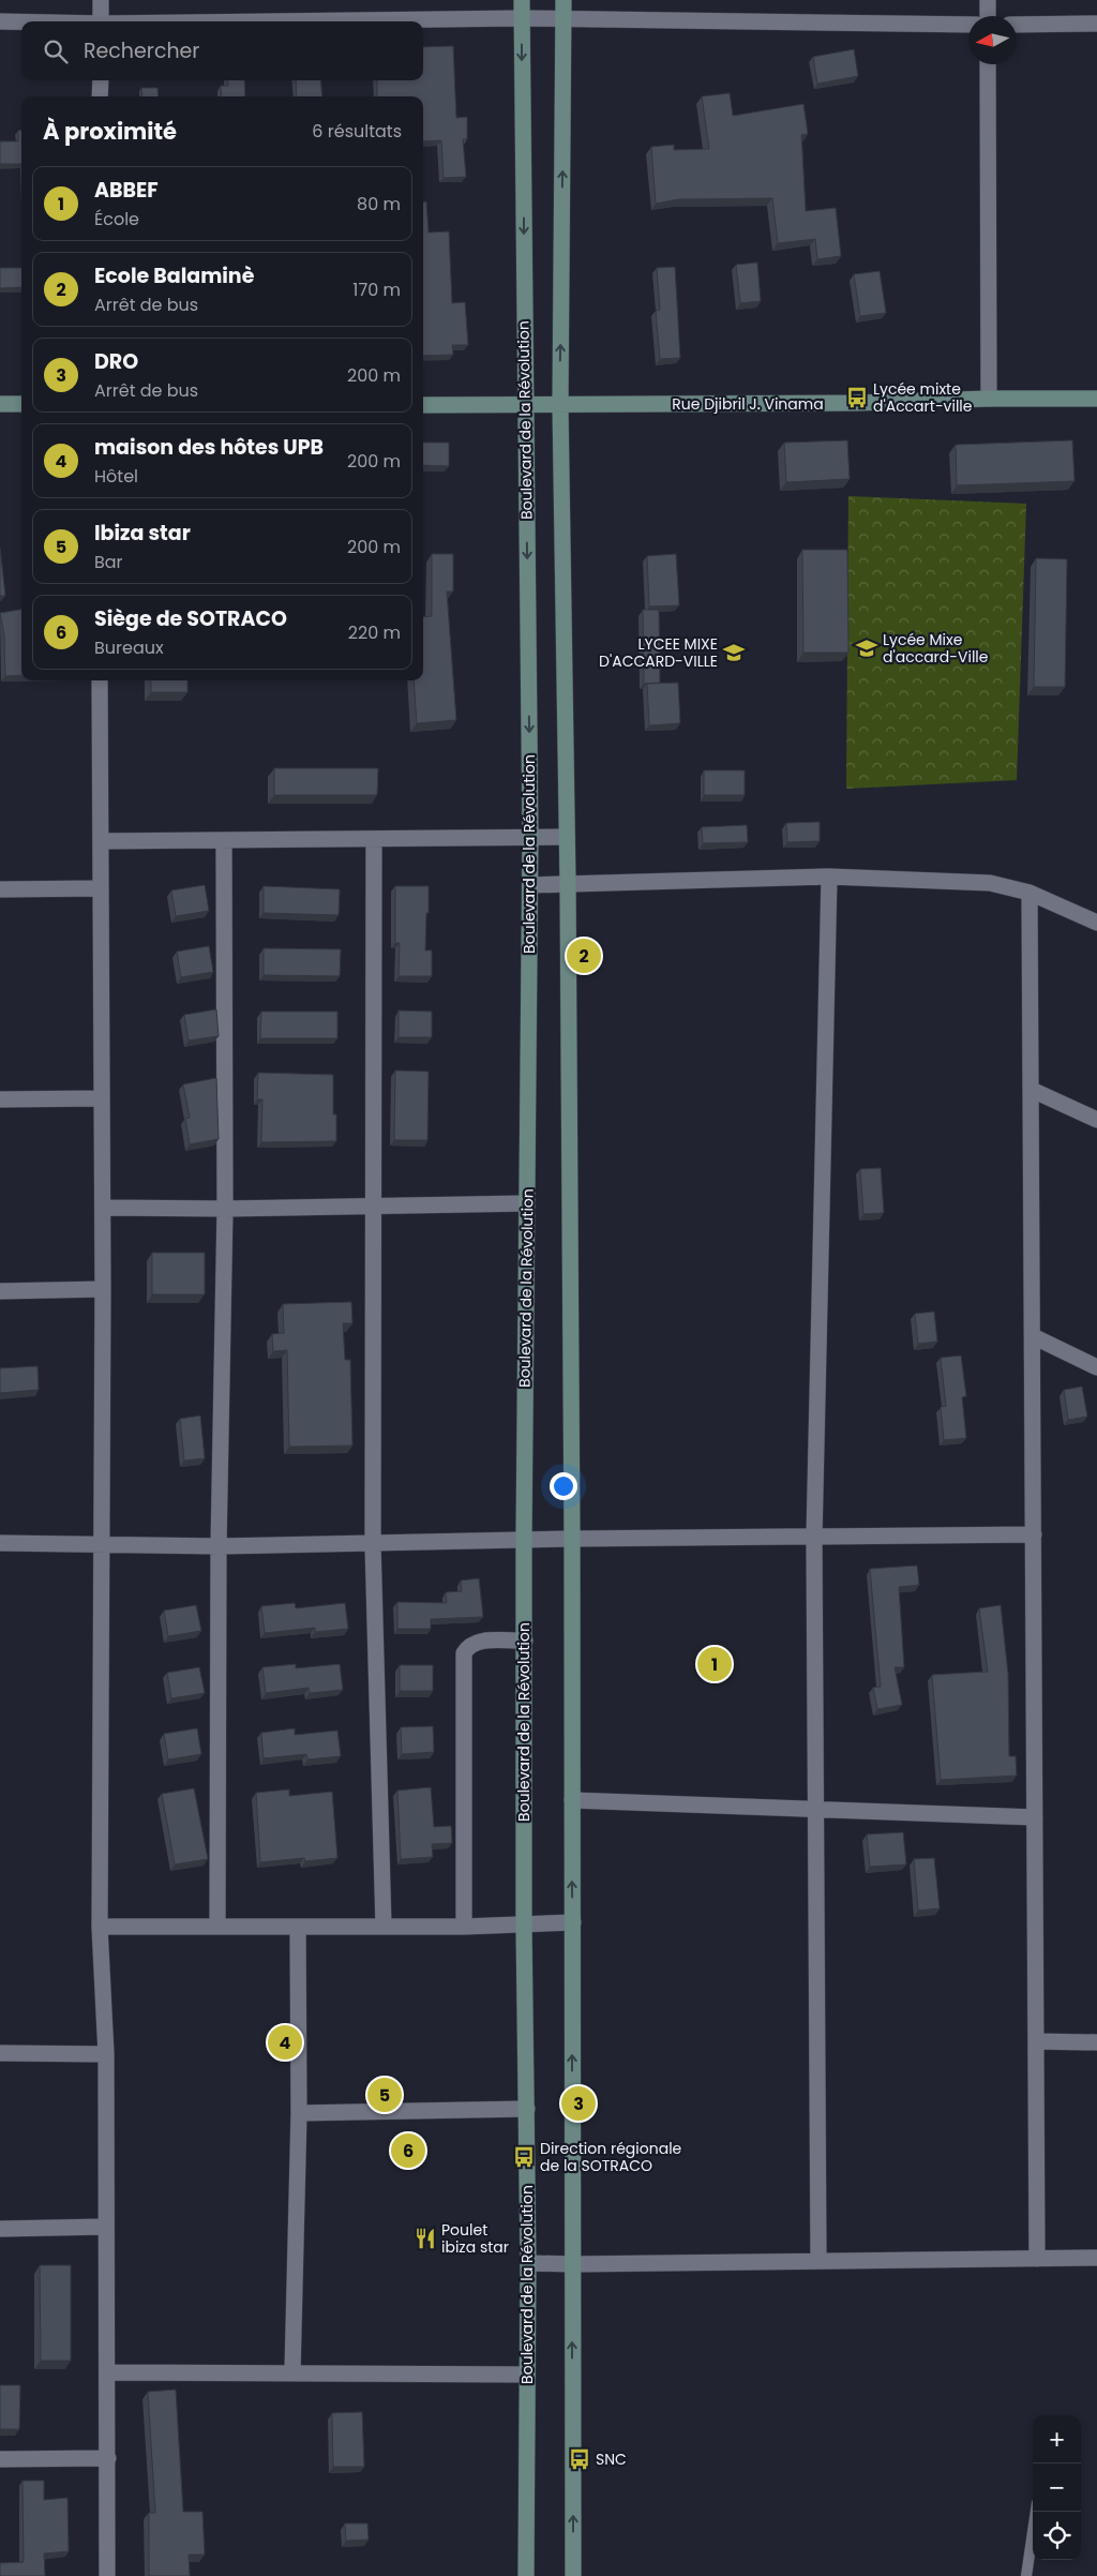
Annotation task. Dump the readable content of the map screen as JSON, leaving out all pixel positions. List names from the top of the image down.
{
  "streets": {
    "main road": ["Rue Djibril J. Vinama", "Boulevard de la Révolution"]
  },
  "crossings": [
    ["Rue Djibril J. Vinama", "Boulevard de la Révolution"]
  ],
  "places": {
    "bus stop": ["Lycée mixte d'Accart-ville", "Direction régionale de la SOTRACO", "SNC"],
    "school or university": ["Lycée Mixe d'accard-Ville", "LYCEE MIXE D'ACCARD-VILLE"],
    "restaurant": ["Poulet ibiza star"]
  },
  "north": "left",
  "page": {
    "search": "Rechercher",
    "heading": ["À proximité", "6 résultats"],
    "list": [
      {
        "mark": "1",
        "name": "ABBEF",
        "note": "École",
        "value": "80 m"
      },
      {
        "mark": "2",
        "name": "Ecole Balaminè",
        "note": "Arrêt de bus",
        "value": "170 m"
      },
      {
        "mark": "3",
        "name": "DRO",
        "note": "Arrêt de bus",
        "value": "200 m"
      },
      {
        "mark": "4",
        "name": "maison des hôtes UPB",
        "note": "Hôtel",
        "value": "200 m"
      },
      {
        "mark": "5",
        "name": "Ibiza star",
        "note": "Bar",
        "value": "200 m"
      },
      {
        "mark": "6",
        "name": "Siège de SOTRACO",
        "note": "Bureaux",
        "value": "220 m"
      }
    ],
    "pins": [
      "2",
      "1",
      "4",
      "5",
      "3",
      "6"
    ],
    "map_buttons": ["+", "−"]
  }
}
